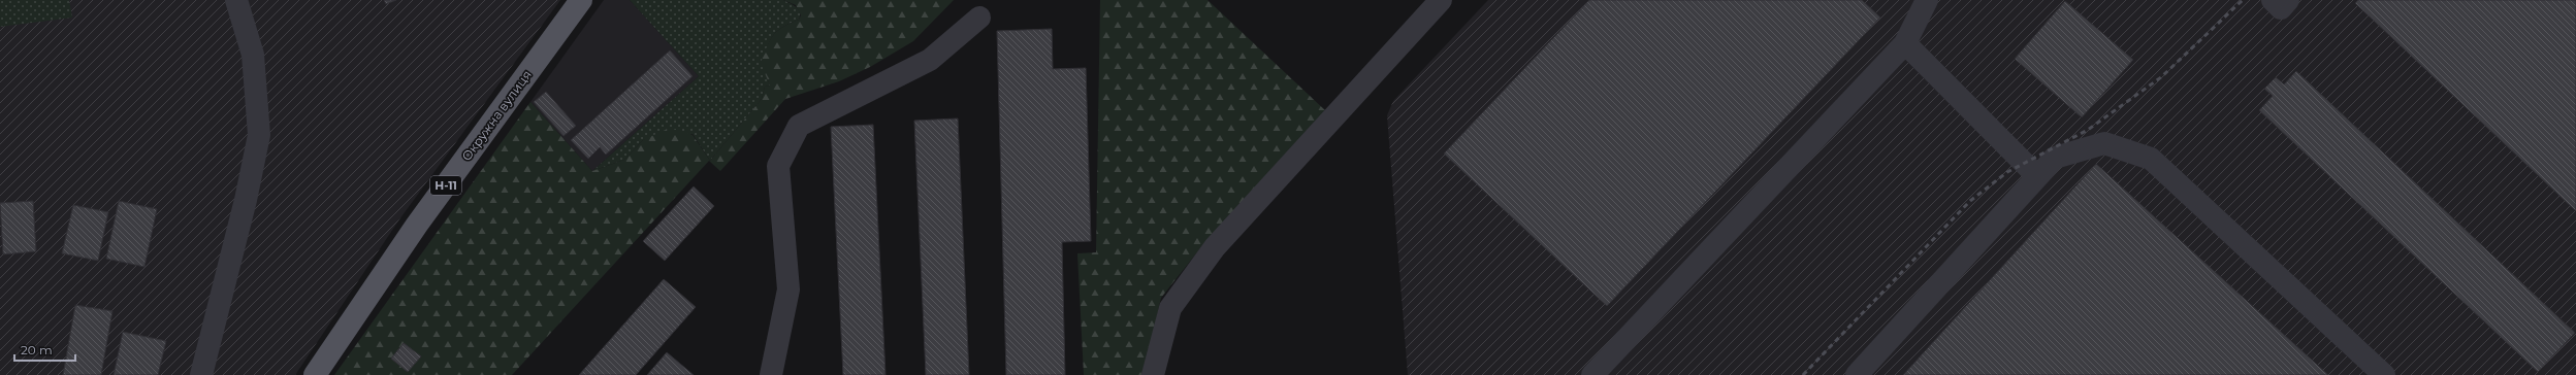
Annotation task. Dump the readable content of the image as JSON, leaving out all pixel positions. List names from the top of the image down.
{
  "streets": {
    "main road": ["Окружна вулиця", "Н-11"]
  },
  "scale_bar": "20 m"
}
